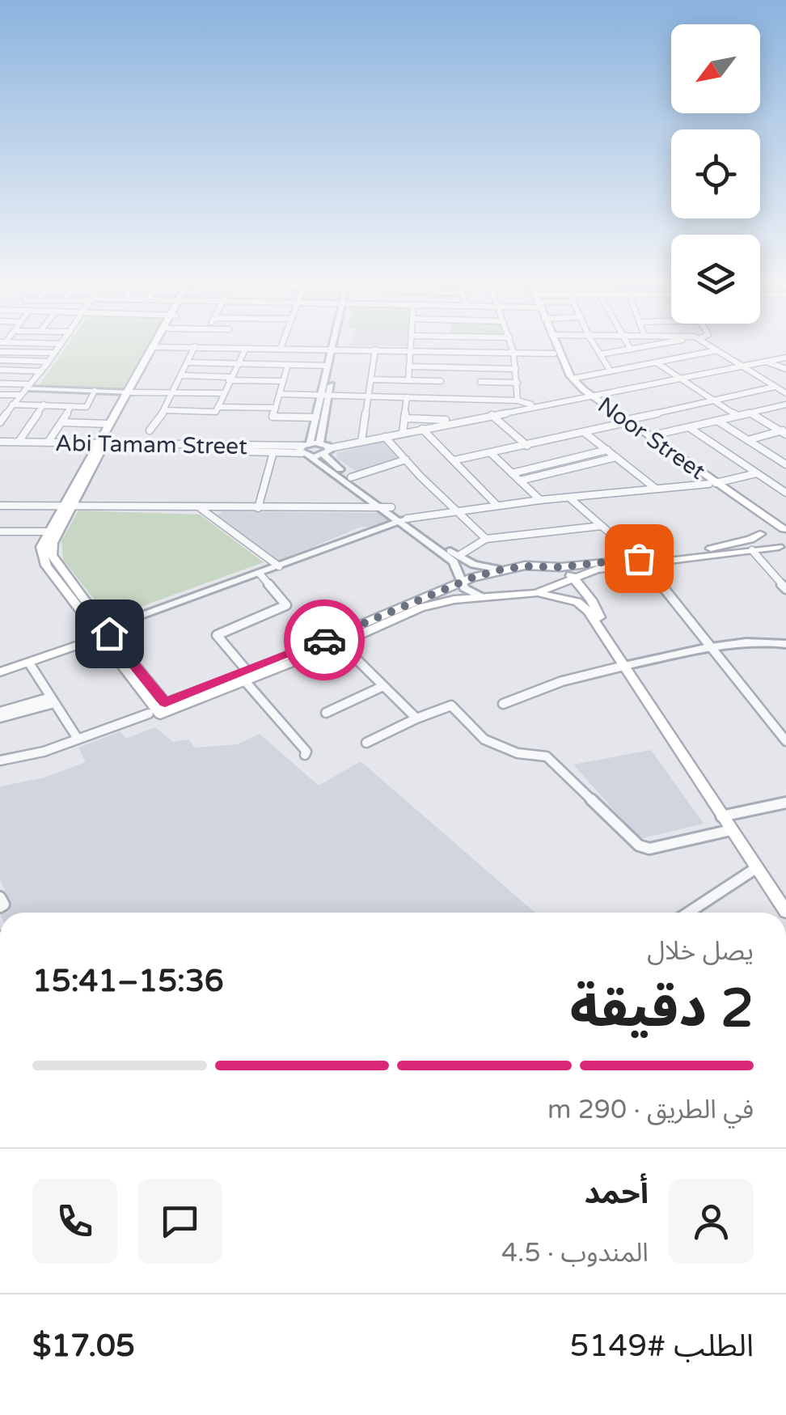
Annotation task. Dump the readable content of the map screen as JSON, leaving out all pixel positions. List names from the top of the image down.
{
  "streets": {
    "main road": ["Noor Street"],
    "street": ["Abi Tamam Street"]
  },
  "north": "bottom left",
  "page": {
    "heading": ["2 دقيقة", "يصل خلال", "15:36–15:41"],
    "panel": [
      "أحمد",
      "المندوب · 4.5",
      "الطلب #5149",
      "$17.05"
    ],
    "bar": "في الطريق · 290 m"
  }
}
